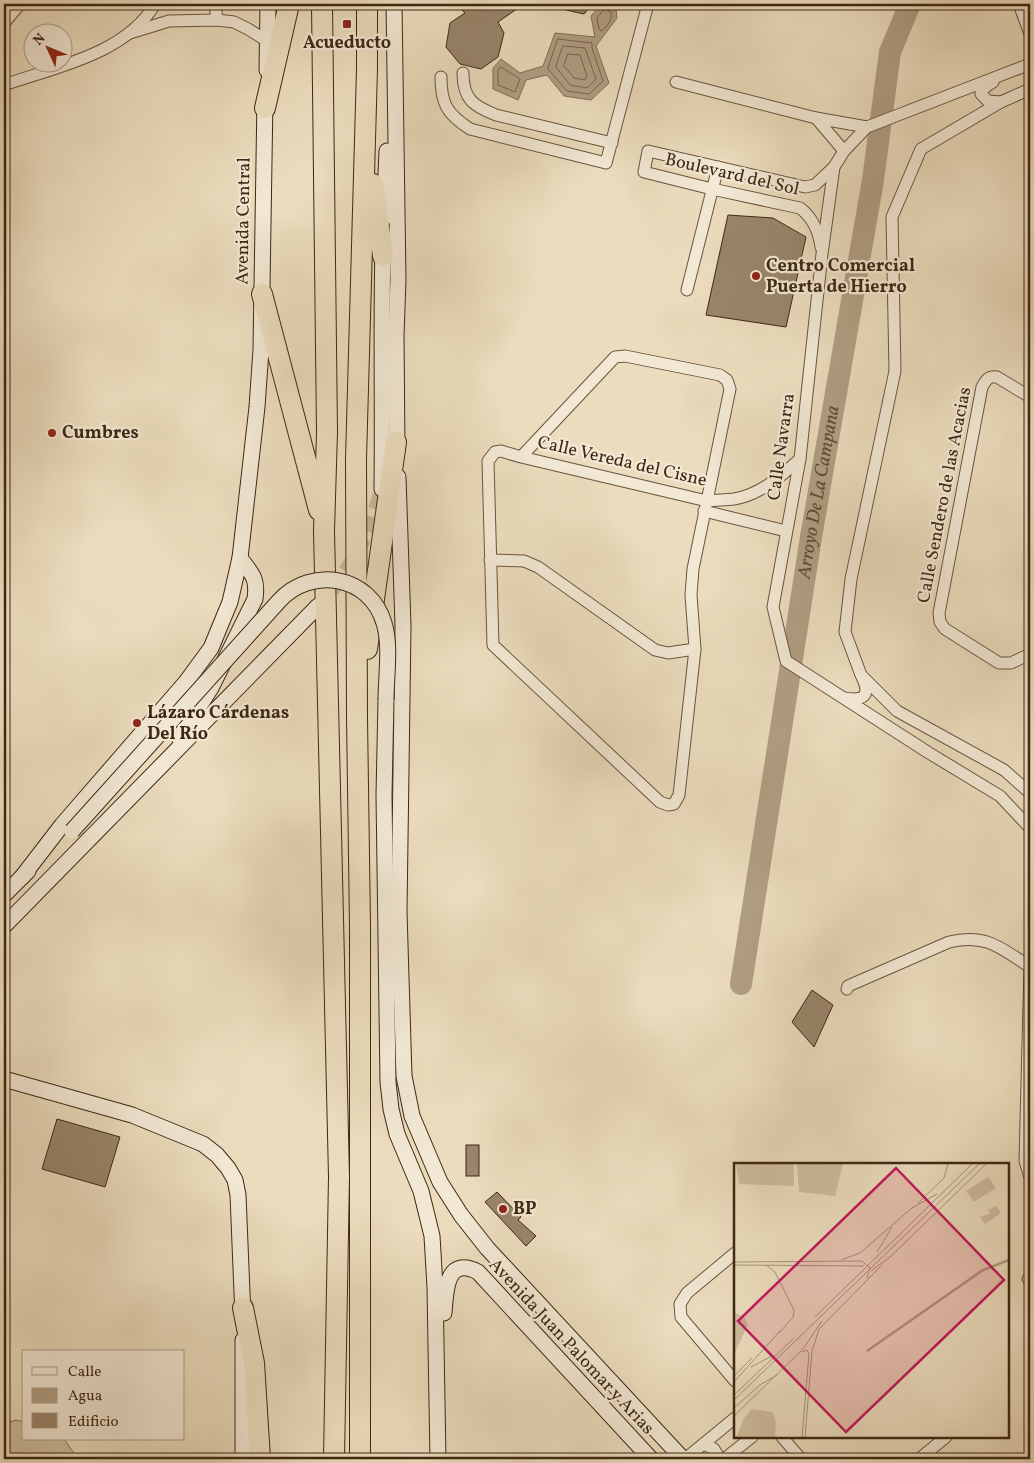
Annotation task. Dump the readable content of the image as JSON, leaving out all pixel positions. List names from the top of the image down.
{
  "streets": {
    "main road": ["Avenida Central", "Avenida Juan Palomar y Arias"],
    "street": [
      "Boulevard del Sol",
      "Calle Navarra",
      "Calle Vereda del Cisne",
      "Calle Sendero de las Acacias"
    ]
  },
  "crossings": [
    ["Boulevard del Sol", "Calle Navarra"],
    ["Calle Navarra", "Calle Vereda del Cisne"]
  ],
  "water": ["Arroyo De La Campana"],
  "places": {
    "transit": ["Acueducto"],
    "other": [
      "Centro Comercial Puerta de Hierro",
      "Cumbres",
      "Lázaro Cárdenas Del Río",
      "BP"
    ]
  },
  "legend": ["Calle", "Agua", "Edificio"],
  "north": "top left"
}
